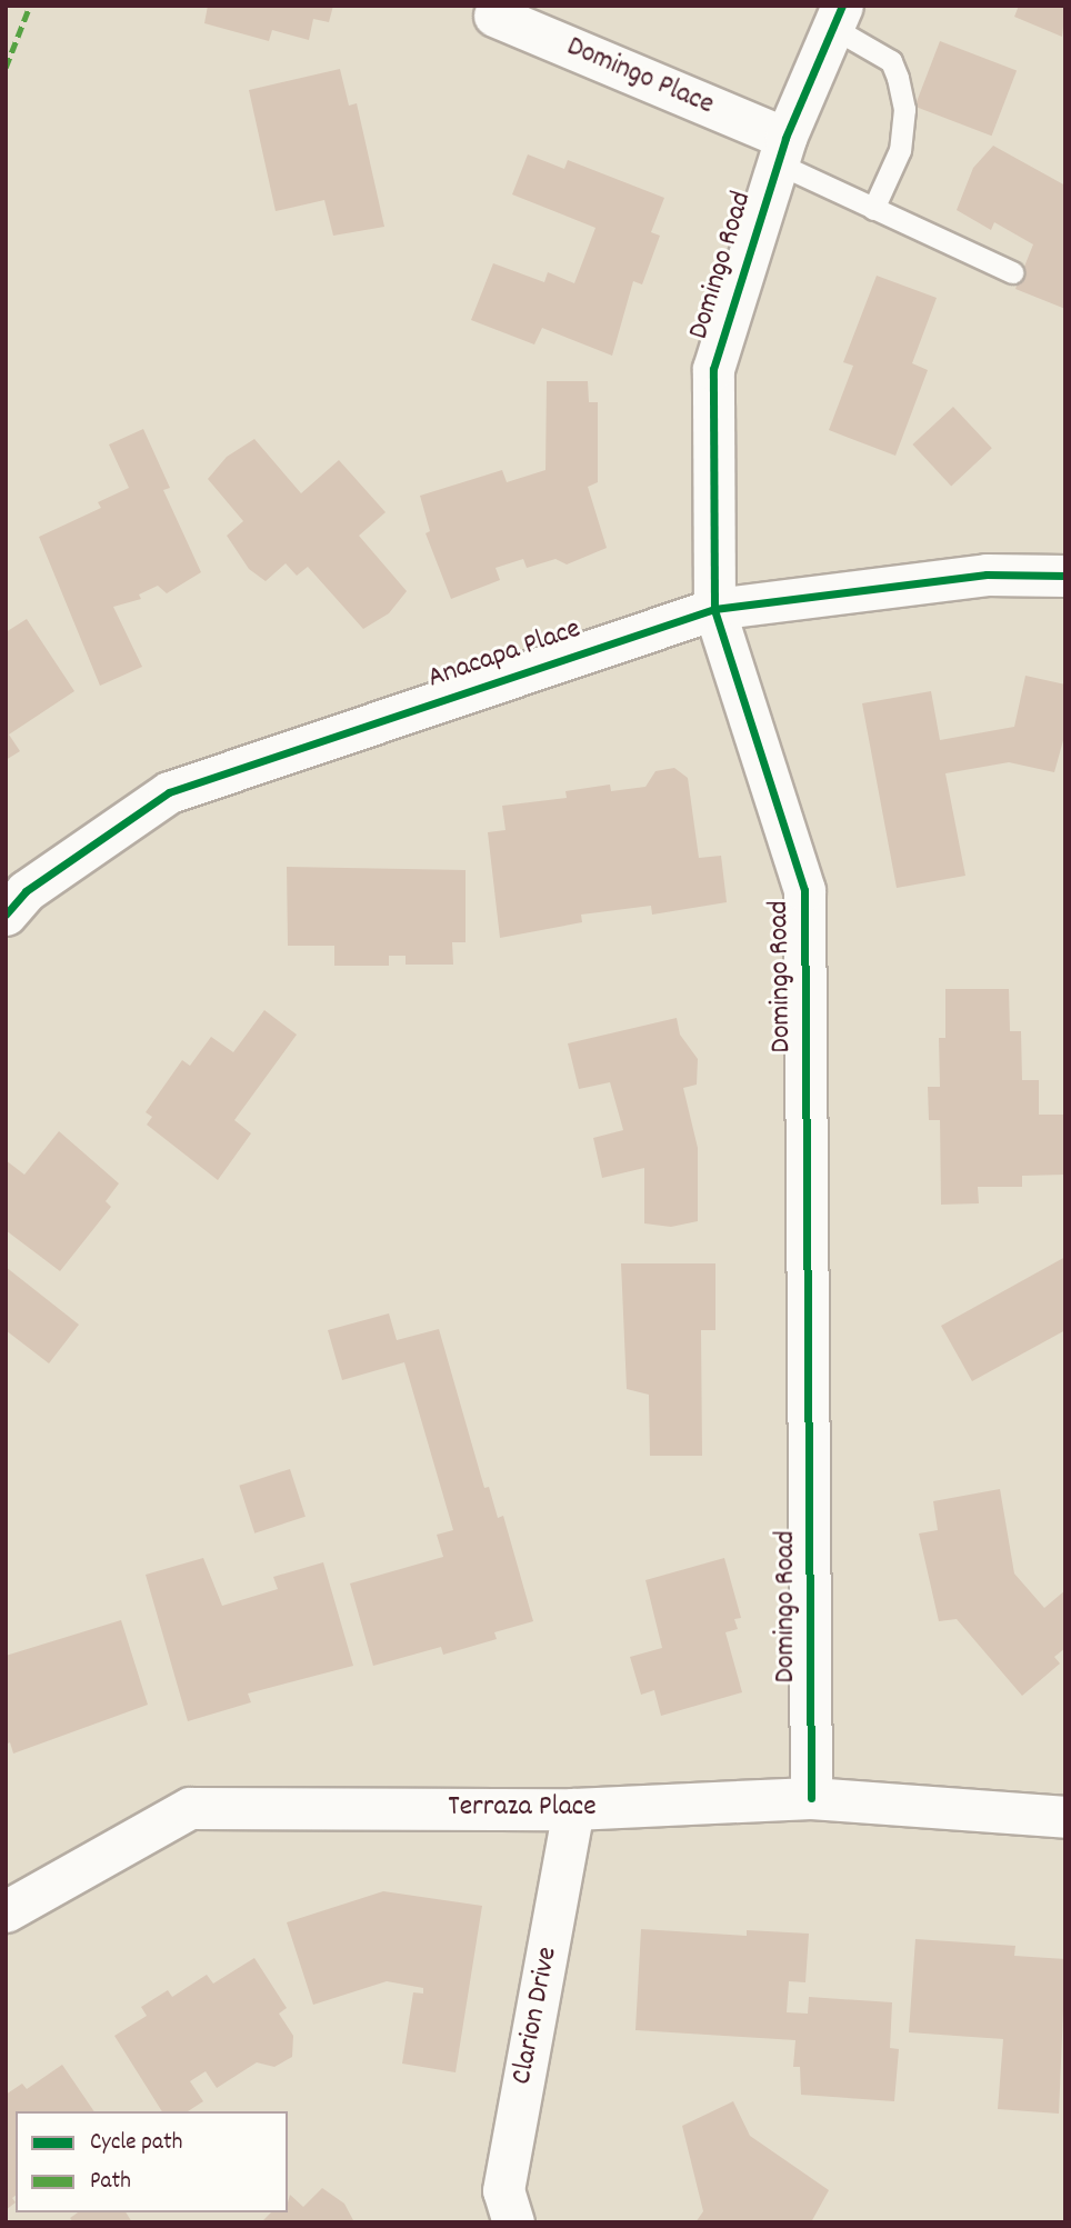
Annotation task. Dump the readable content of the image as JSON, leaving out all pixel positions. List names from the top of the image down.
{
  "streets": {
    "street": [
      "Domingo Place",
      "Domingo Road",
      "Anacapa Place",
      "Terraza Place",
      "Clarion Drive"
    ]
  },
  "crossings": [
    ["Domingo Place", "Domingo Road"],
    ["Domingo Road", "Anacapa Place"],
    ["Domingo Road", "Terraza Place"],
    ["Terraza Place", "Clarion Drive"]
  ],
  "legend": ["Cycle path", "Path"]
}
